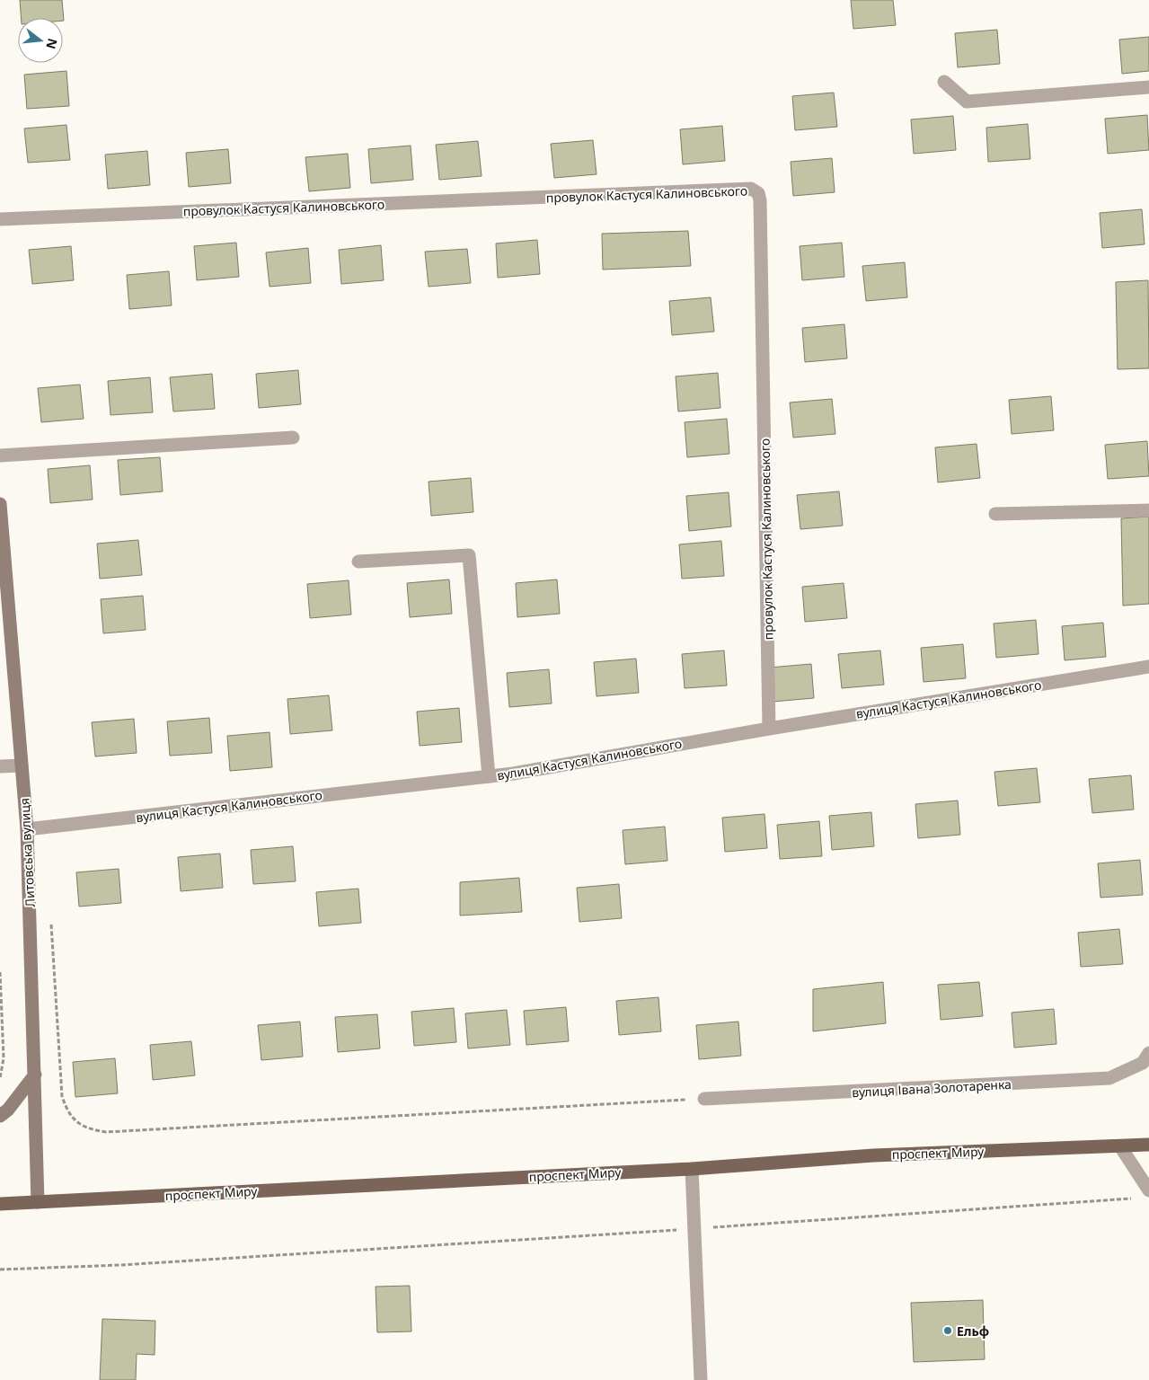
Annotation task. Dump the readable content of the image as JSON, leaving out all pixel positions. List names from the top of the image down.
{
  "streets": {
    "main road": ["проспект Миру"],
    "street": [
      "провулок Кастуся Калиновського",
      "вулиця Кастуся Калиновського",
      "Литовська вулиця",
      "вулиця Івана Золотаренка"
    ]
  },
  "crossings": [
    ["провулок Кастуся Калиновського", "вулиця Кастуся Калиновського"],
    ["вулиця Кастуся Калиновського", "Литовська вулиця"],
    ["Литовська вулиця", "проспект Миру"]
  ],
  "places": ["Ельф"],
  "north": "right"
}
